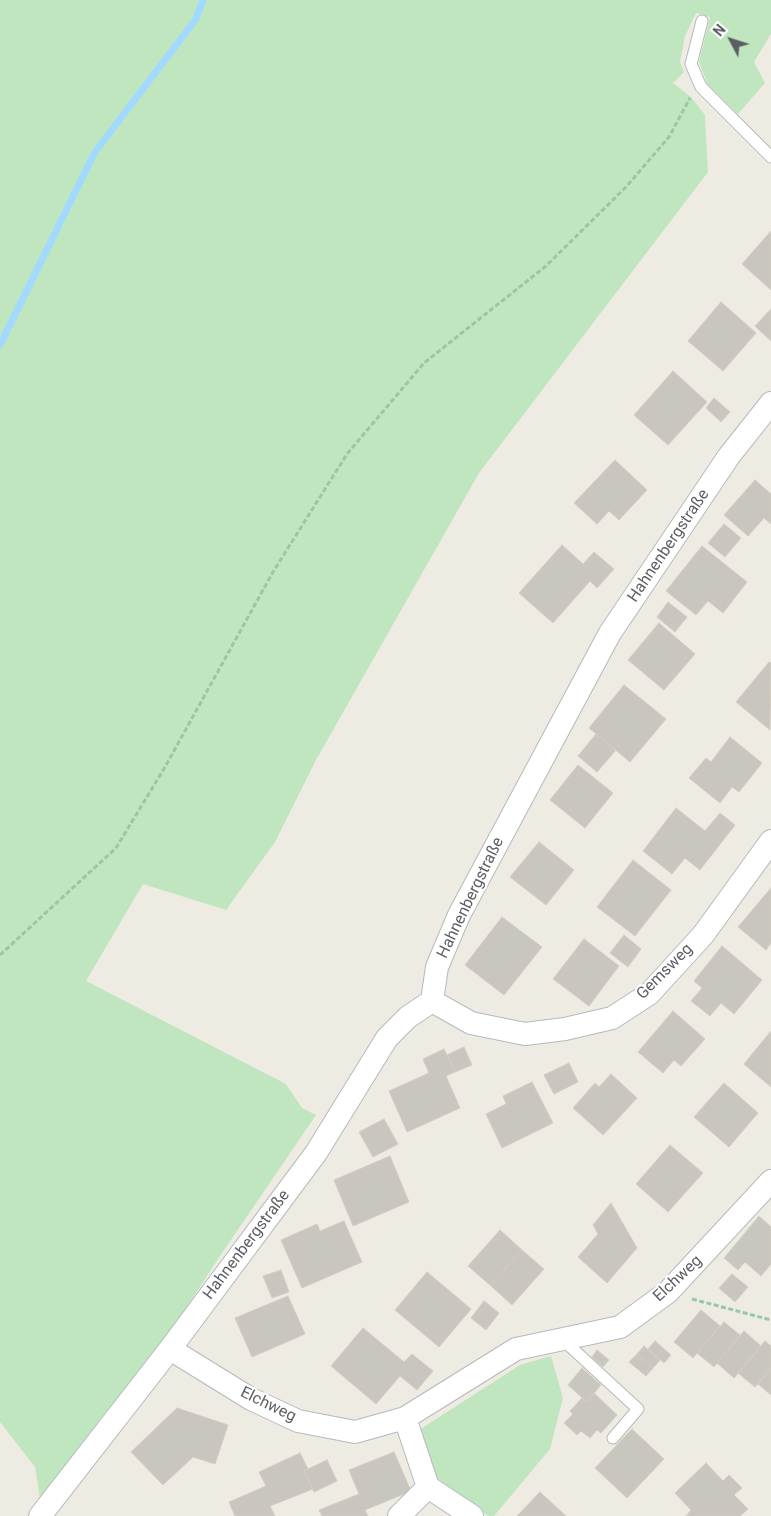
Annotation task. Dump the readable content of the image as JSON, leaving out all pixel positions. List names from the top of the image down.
{
  "streets": {
    "street": ["Hahnenbergstraße", "Gemsweg", "Elchweg"]
  },
  "crossings": [
    ["Hahnenbergstraße", "Gemsweg"],
    ["Hahnenbergstraße", "Elchweg"]
  ],
  "north": "top left"
}
